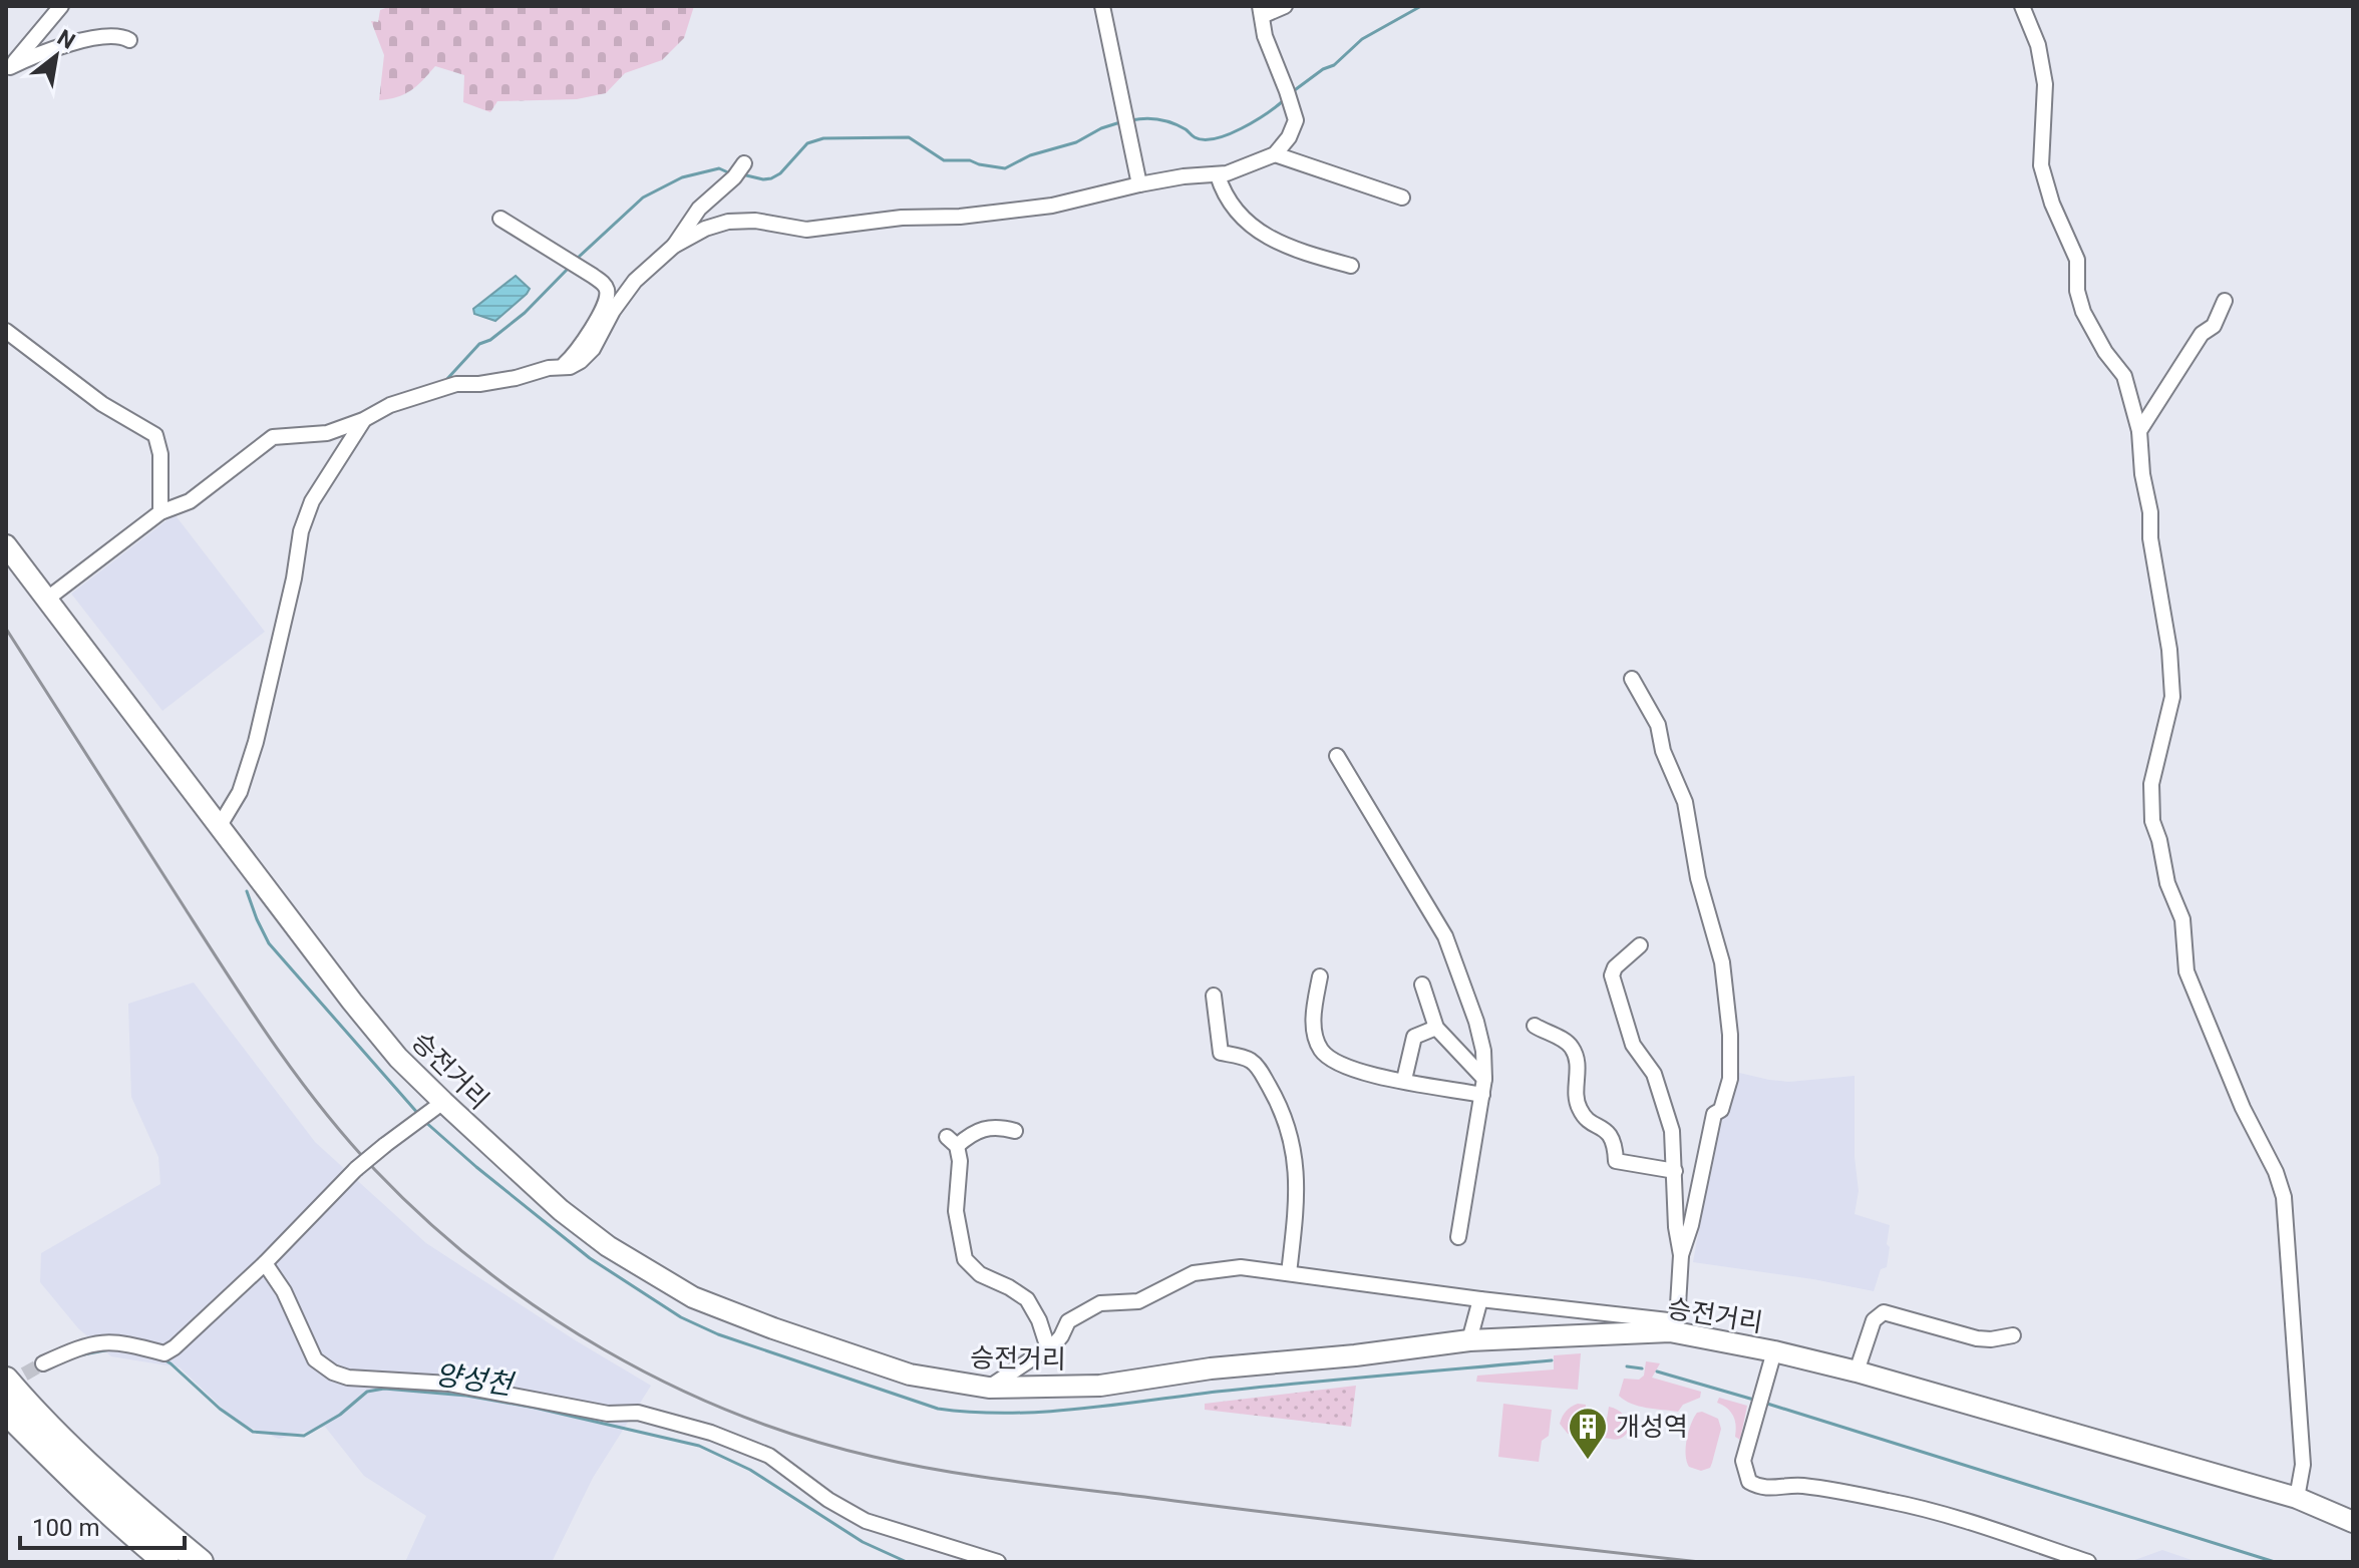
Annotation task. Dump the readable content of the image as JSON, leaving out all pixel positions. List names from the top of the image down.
{
  "streets": {
    "main road": ["승전거리"]
  },
  "water": ["양성천"],
  "places": {
    "building": ["개성역"]
  },
  "scale_bar": "100 m",
  "north": "top right"
}
